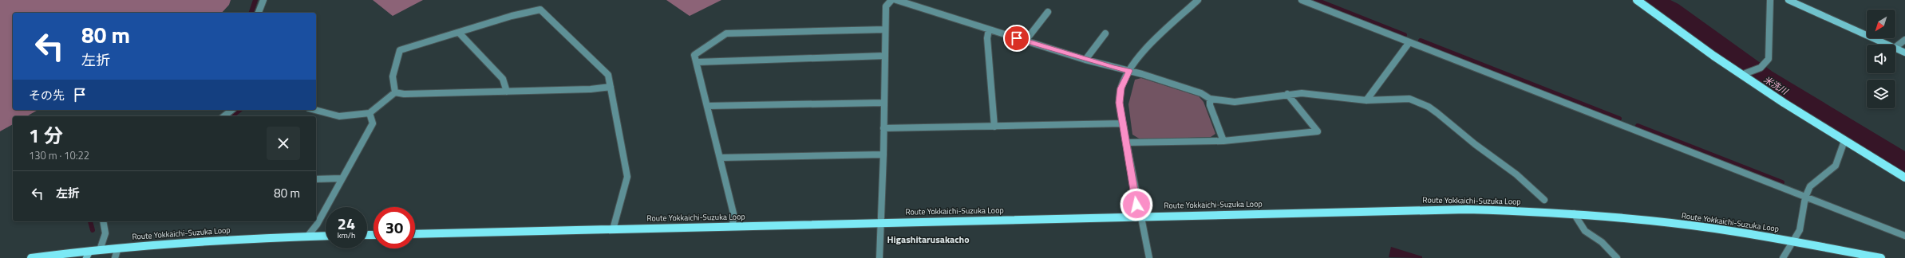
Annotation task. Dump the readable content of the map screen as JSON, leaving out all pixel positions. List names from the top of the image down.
{
  "streets": {
    "main road": ["Route Yokkaichi-Suzuka Loop"]
  },
  "districts": ["Higashitarusakacho"],
  "water": ["米洗川"],
  "north": "bottom left",
  "page": {
    "turn": ["80 m", "左折"],
    "then": "その先",
    "heading": ["1 分", "130 m · 10:22"],
    "list": [
      {
        "name": "左折",
        "value": "80 m"
      }
    ],
    "speed": "24 km/h",
    "limit": "30"
  }
}
